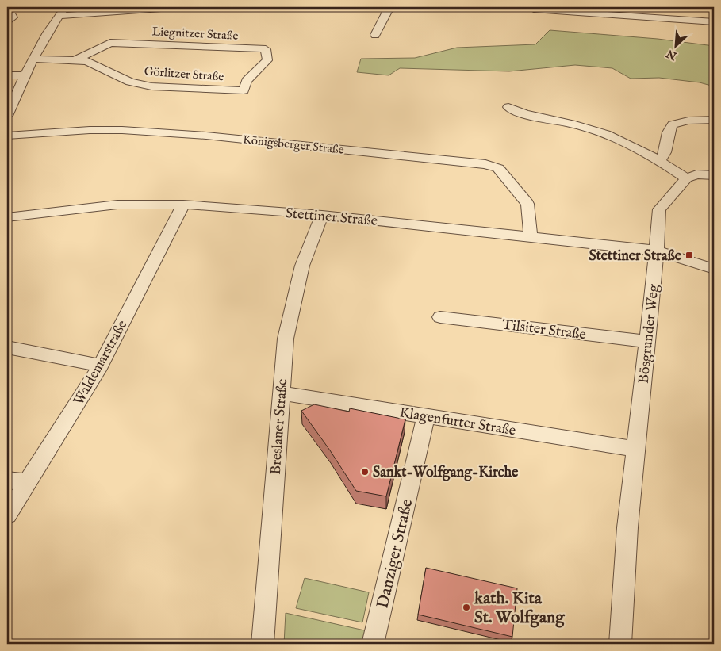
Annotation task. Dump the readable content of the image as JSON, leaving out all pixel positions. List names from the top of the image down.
{
  "streets": {
    "street": [
      "Liegnitzer Straße",
      "Görlitzer Straße",
      "Königsberger Straße",
      "Stettiner Straße",
      "Tilsiter Straße",
      "Bösgrunder Weg",
      "Waldemarstraße",
      "Klagenfurter Straße",
      "Breslauer Straße",
      "Danziger Straße"
    ]
  },
  "crossings": [
    ["Liegnitzer Straße", "Görlitzer Straße"],
    ["Königsberger Straße", "Stettiner Straße"],
    ["Stettiner Straße", "Bösgrunder Weg"],
    ["Stettiner Straße", "Waldemarstraße"],
    ["Stettiner Straße", "Breslauer Straße"],
    ["Tilsiter Straße", "Bösgrunder Weg"],
    ["Bösgrunder Weg", "Klagenfurter Straße"],
    ["Klagenfurter Straße", "Breslauer Straße"],
    ["Klagenfurter Straße", "Danziger Straße"]
  ],
  "places": {
    "transit": ["Stettiner Straße"],
    "other": ["Sankt-Wolfgang-Kirche", "kath. Kita St. Wolfgang"]
  },
  "north": "bottom left"
}
